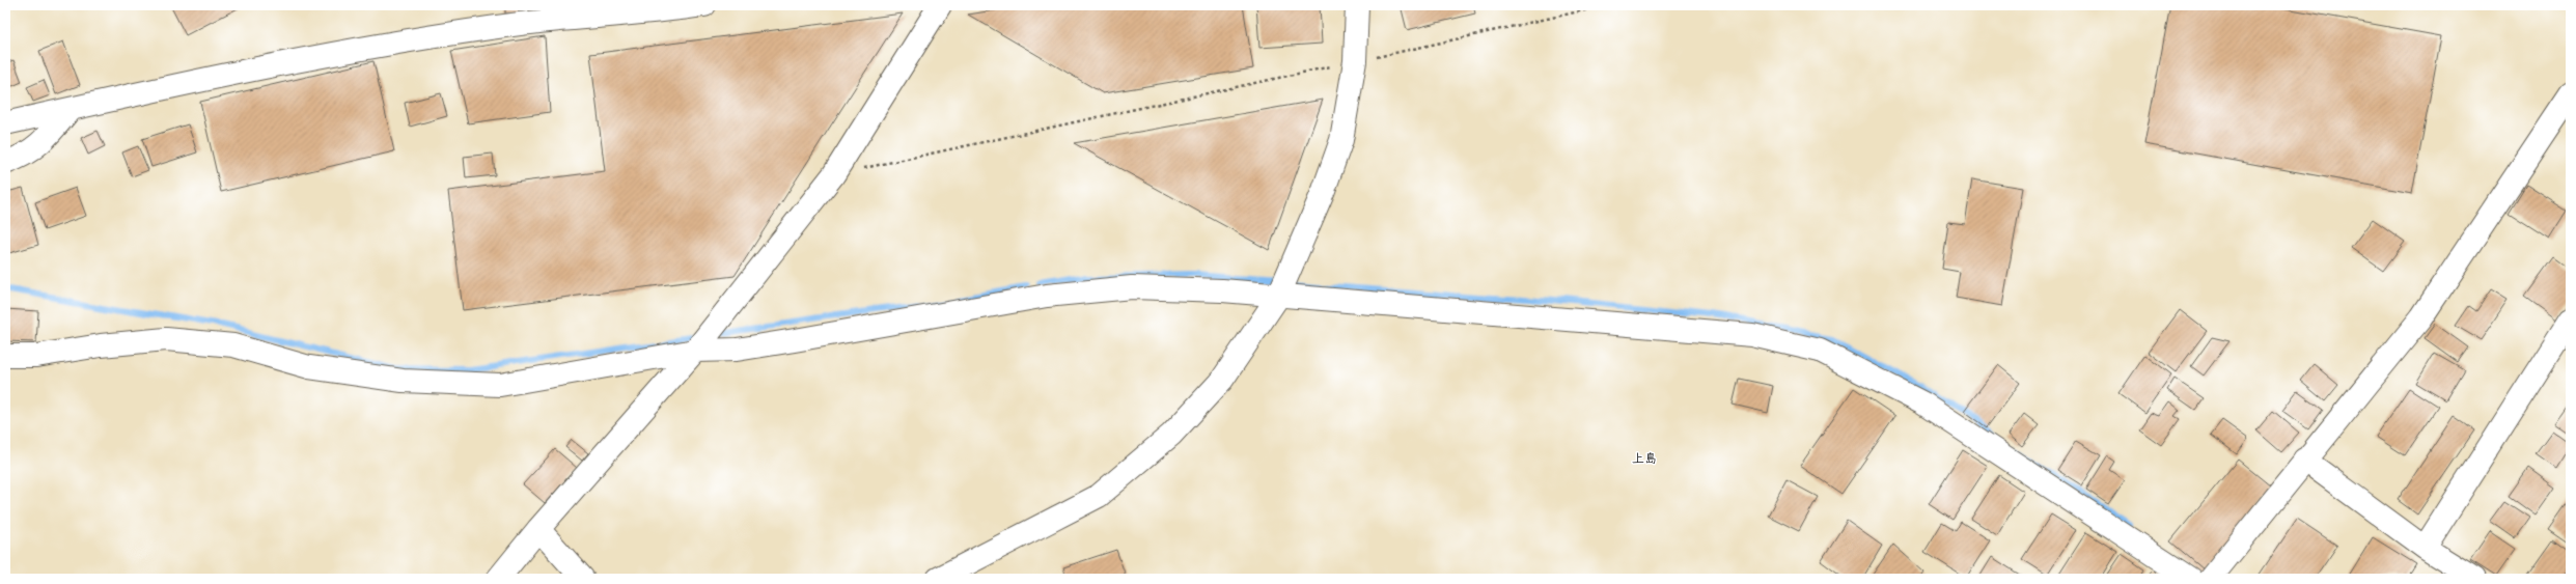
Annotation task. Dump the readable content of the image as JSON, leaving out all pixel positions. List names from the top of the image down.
{
  "districts": ["上島"]
}
